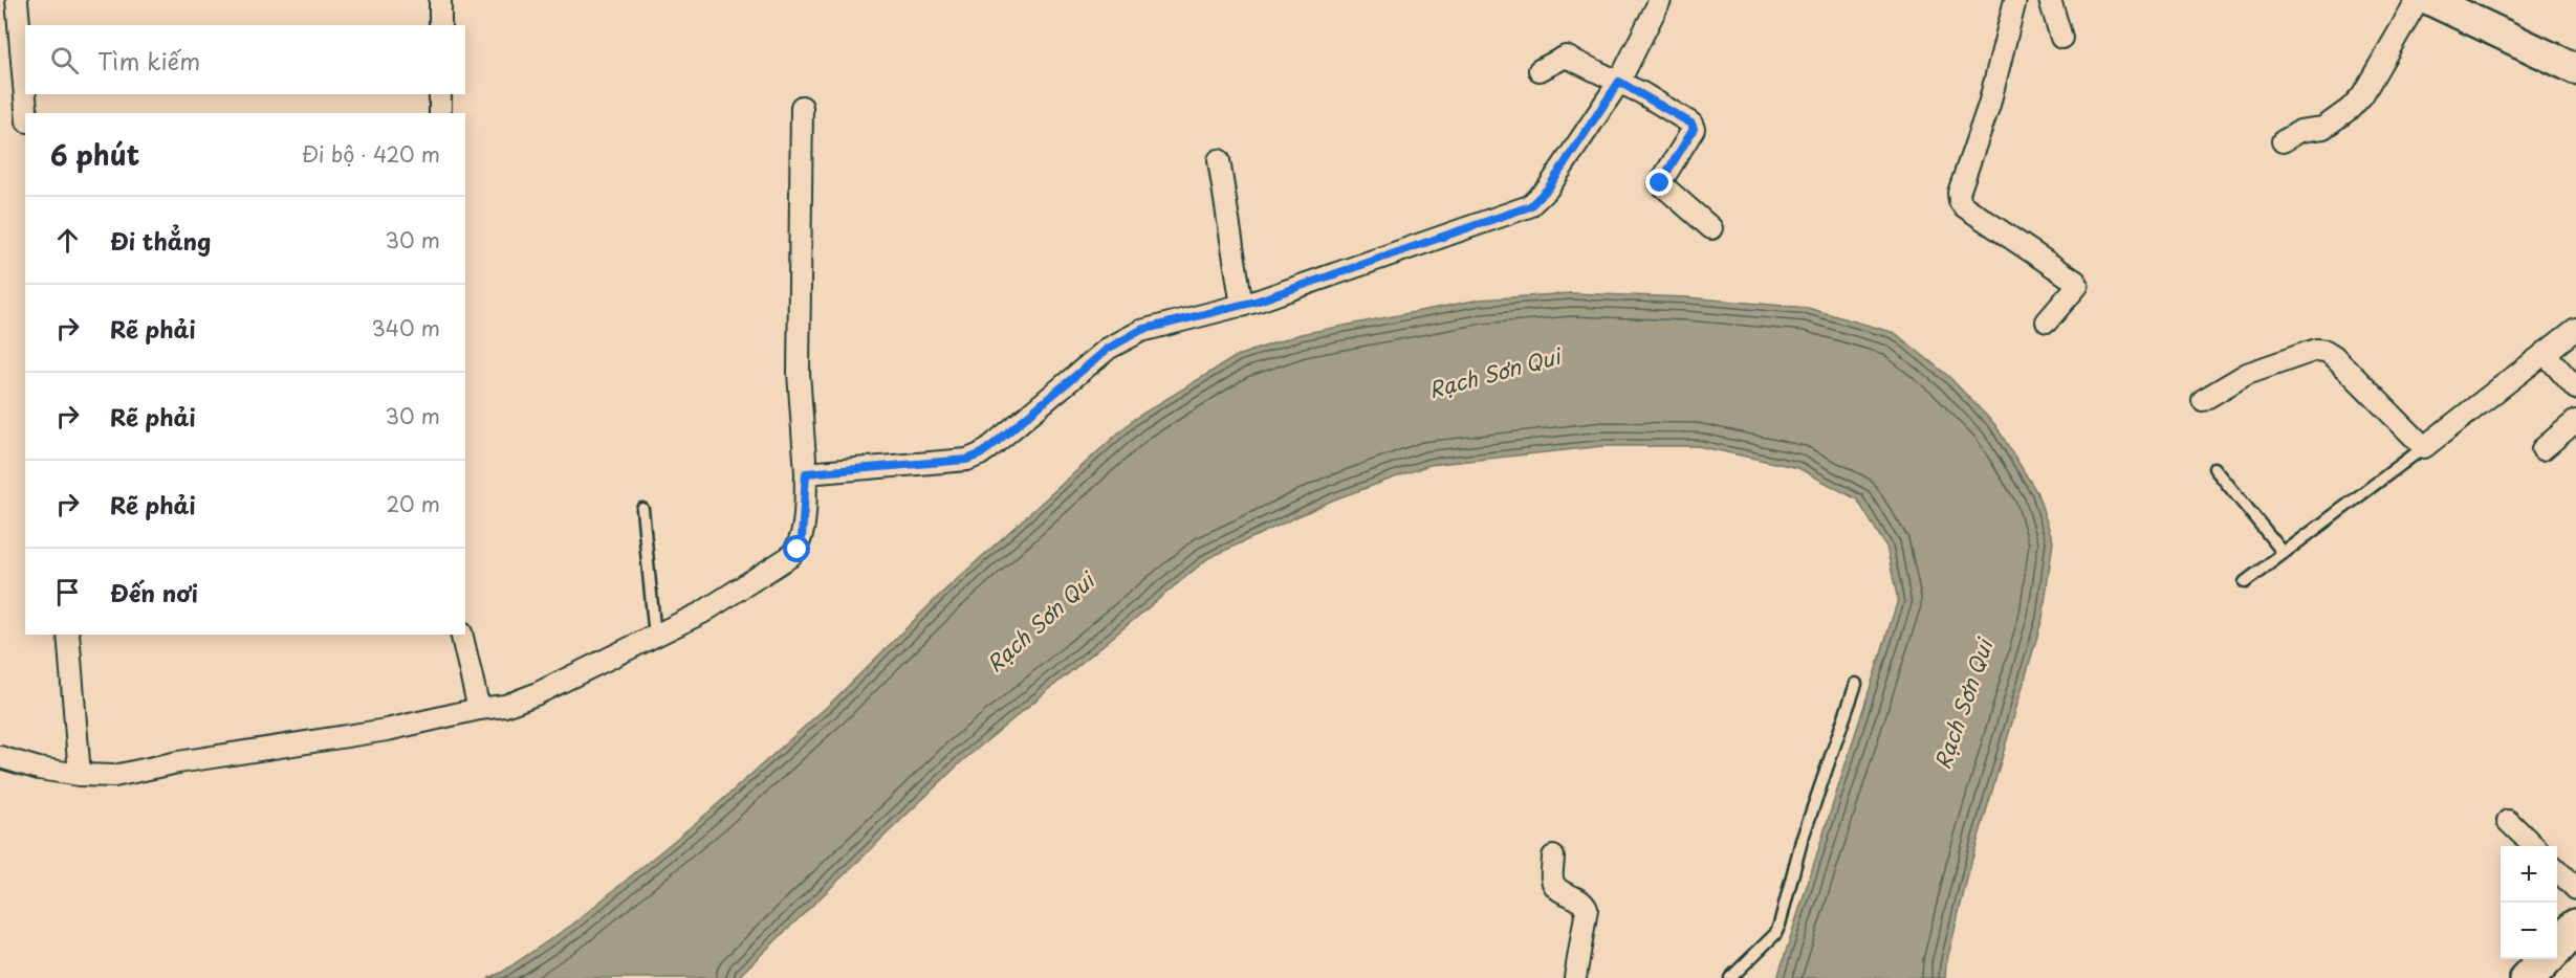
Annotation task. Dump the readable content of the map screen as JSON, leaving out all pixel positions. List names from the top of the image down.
{
  "water": ["Rạch Sơn Qui"],
  "page": {
    "search": "Tìm kiếm",
    "heading": ["6 phút", "Đi bộ · 420 m"],
    "list": [
      ["Đi thẳng", "30 m"],
      ["Rẽ phải", "340 m"],
      ["Rẽ phải", "30 m"],
      ["Rẽ phải", "20 m"],
      "Đến nơi"
    ],
    "map_buttons": ["+", "−"]
  }
}
